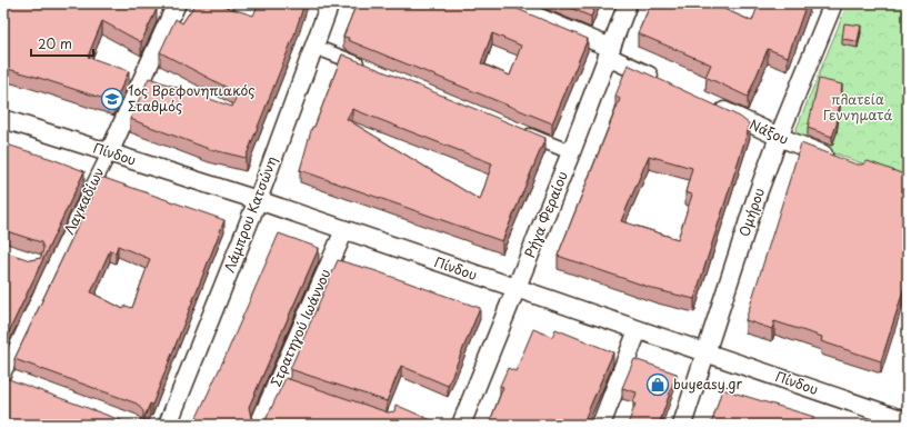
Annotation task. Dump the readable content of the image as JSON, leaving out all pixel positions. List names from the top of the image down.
{
  "streets": {
    "street": [
      "Νάξου",
      "Πίνδου",
      "Λαγκαδίων",
      "Ομήρου",
      "Λάμπρου Κατσώνη",
      "Ρήγα Φεραίου",
      "Στρατηγού Ιωάννου"
    ]
  },
  "crossings": [
    ["Νάξου", "Ομήρου"],
    ["Πίνδου", "Λαγκαδίων"],
    ["Πίνδου", "Ομήρου"],
    ["Πίνδου", "Λάμπρου Κατσώνη"],
    ["Πίνδου", "Ρήγα Φεραίου"],
    ["Πίνδου", "Στρατηγού Ιωάννου"]
  ],
  "parks": ["πλατεία Γεννηματά"],
  "places": {
    "school or university": ["1ος Βρεφονηπιακός Σταθμός"],
    "shop": ["buyeasy.gr"]
  },
  "scale_bar": "20 m"
}
